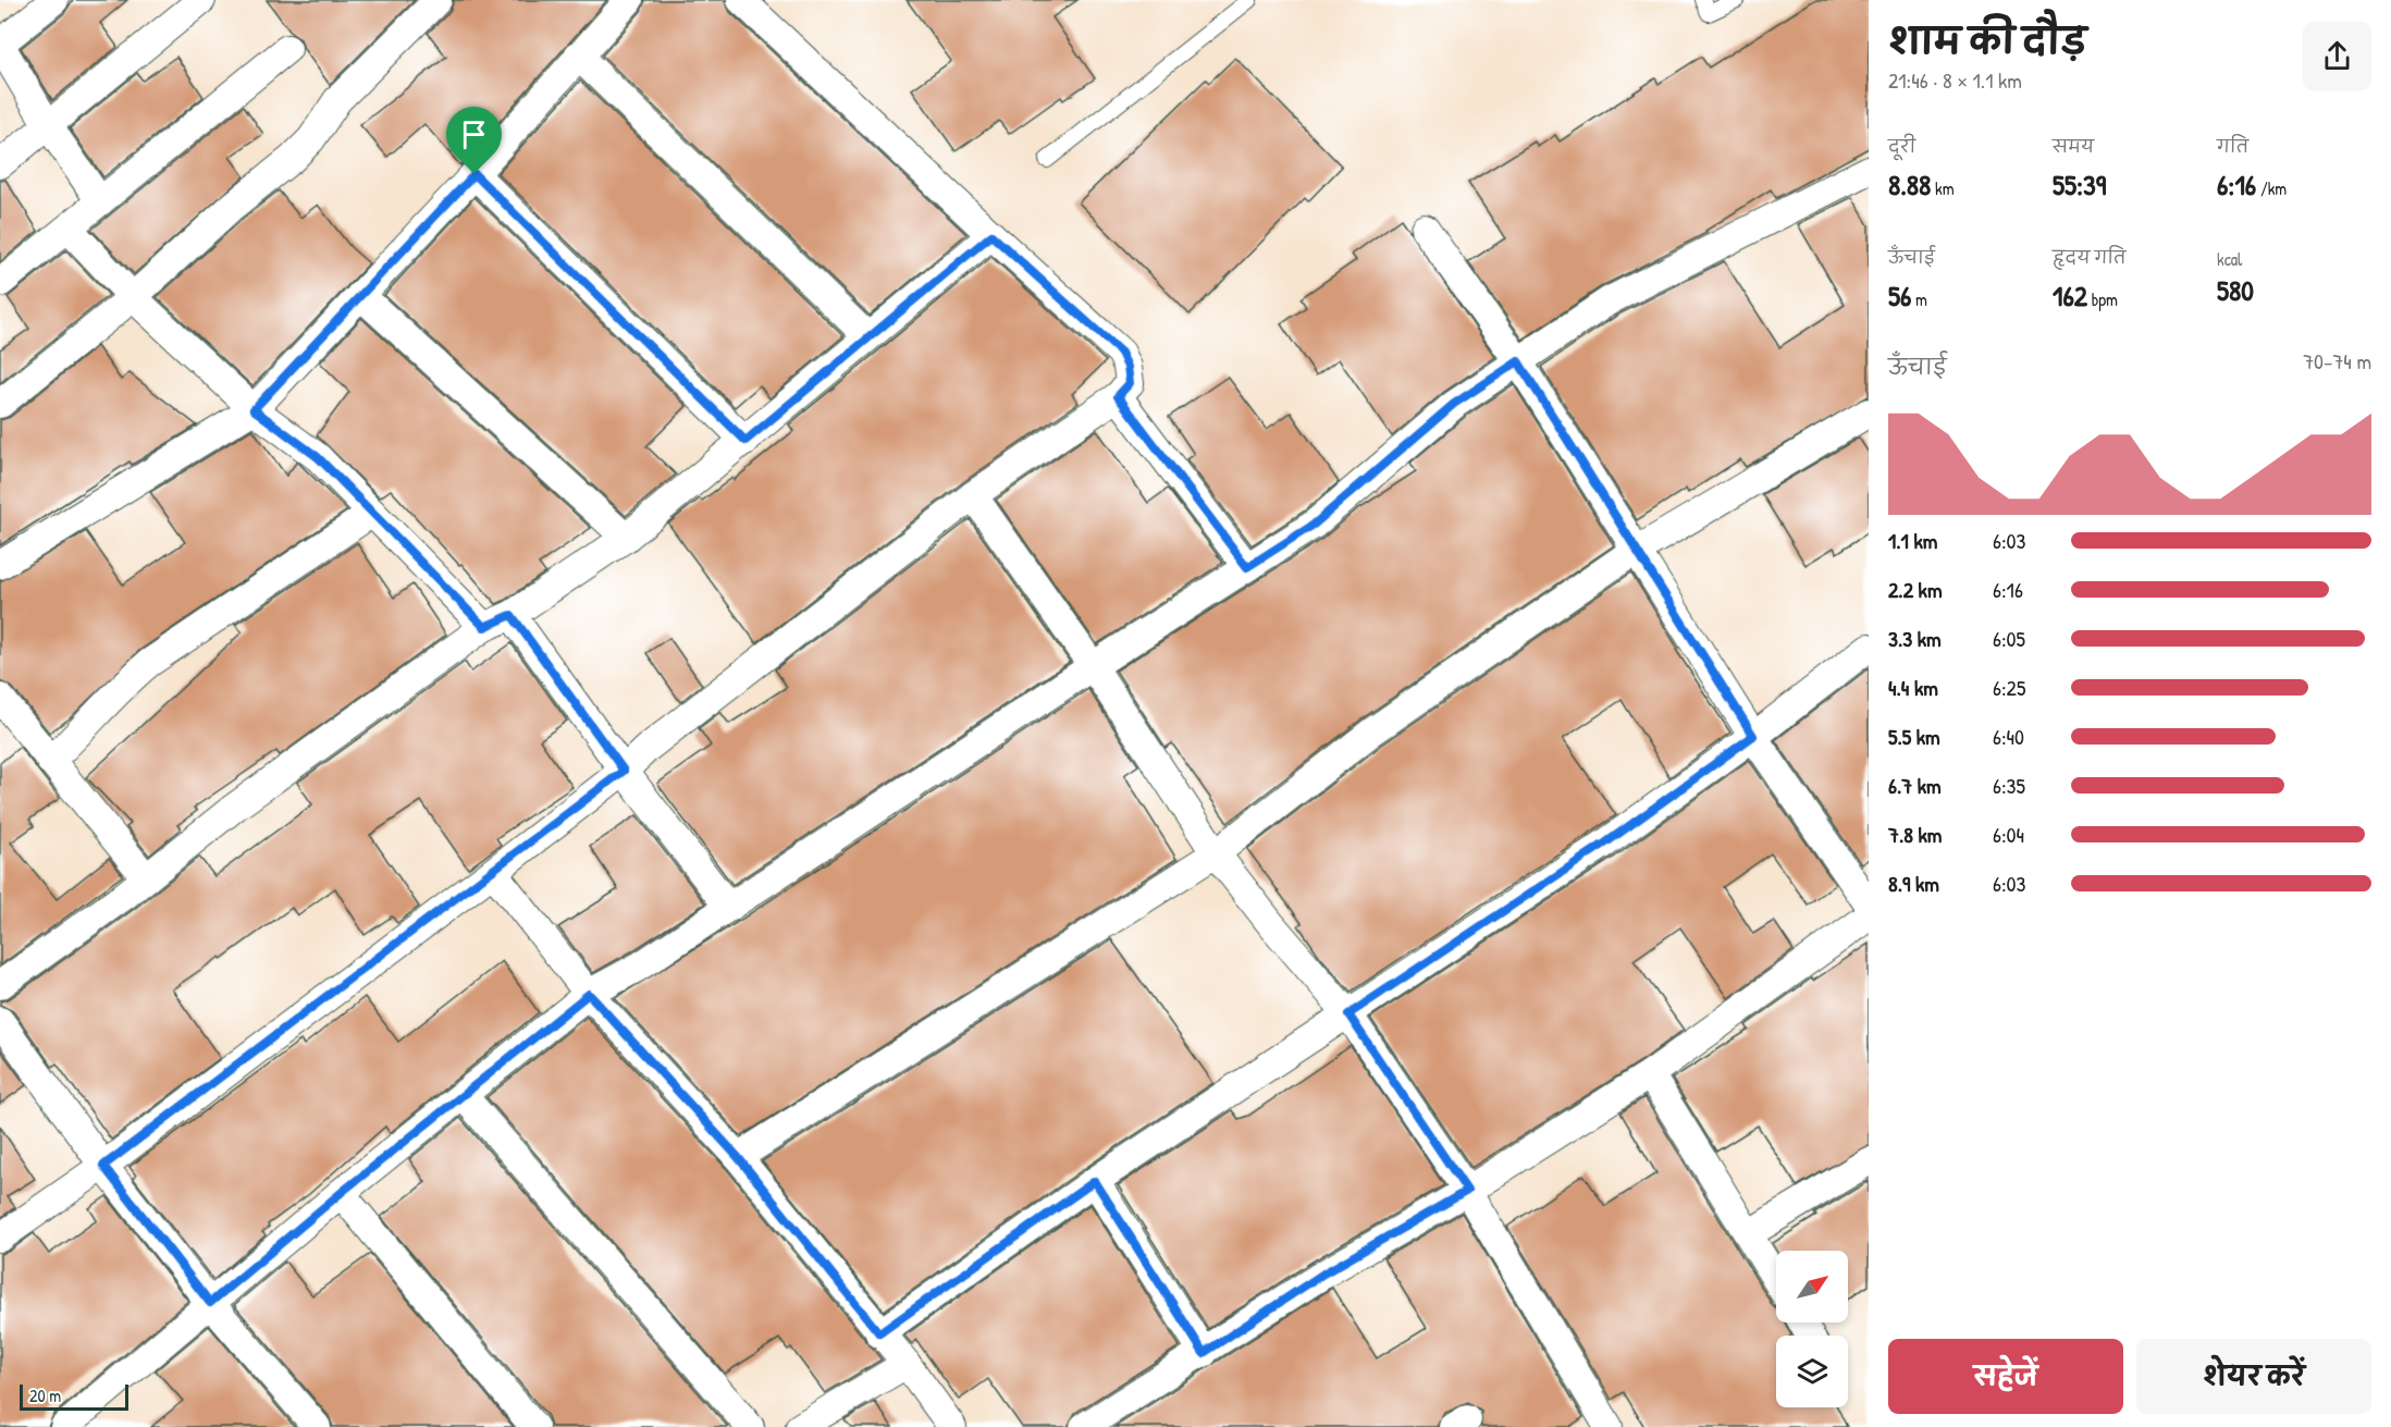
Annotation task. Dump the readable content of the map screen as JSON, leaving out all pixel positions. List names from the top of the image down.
{
  "scale_bar": "20 m",
  "north": "top right",
  "page": {
    "heading": ["शाम की दौड़", "21:46 · 8 × 1.1 km"],
    "stats": [
      ["दूरी", "8.88 km"],
      ["समय", "55:39"],
      ["गति", "6:16 /km"],
      ["ऊँचाई", "56 m"],
      ["हृदय गति", "162 bpm"],
      ["kcal", "580"]
    ],
    "chart": ["ऊँचाई", "70–74 m"],
    "list": [
      {
        "name": "1.1 km",
        "note": "6:03"
      },
      {
        "name": "2.2 km",
        "note": "6:16"
      },
      {
        "name": "3.3 km",
        "note": "6:05"
      },
      {
        "name": "4.4 km",
        "note": "6:25"
      },
      {
        "name": "5.5 km",
        "note": "6:40"
      },
      {
        "name": "6.7 km",
        "note": "6:35"
      },
      {
        "name": "7.8 km",
        "note": "6:04"
      },
      {
        "name": "8.9 km",
        "note": "6:03"
      }
    ],
    "buttons": ["सहेजें", "शेयर करें"],
    "scale": "20 m"
  }
}
